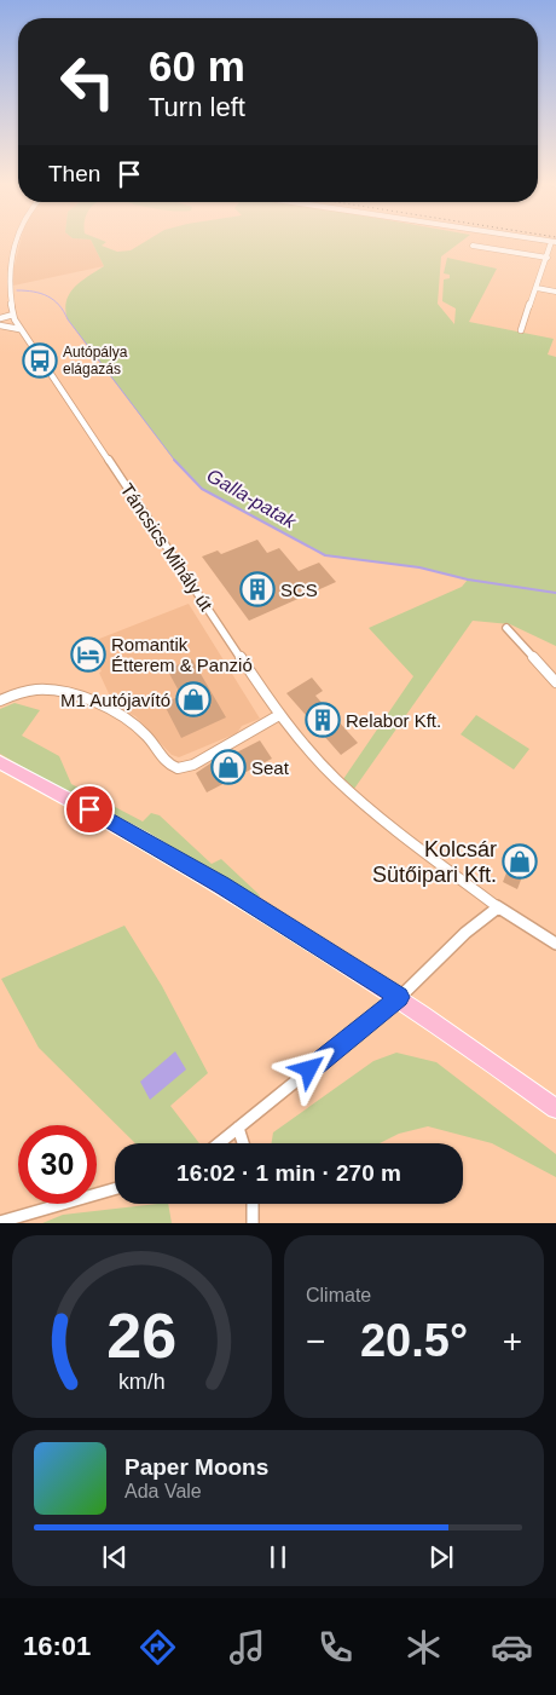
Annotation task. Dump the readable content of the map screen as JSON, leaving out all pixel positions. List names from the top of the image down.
{
  "streets": {
    "street": ["Táncsics Mihály út"]
  },
  "water": ["Galla-patak"],
  "places": {
    "bus stop": ["Autópálya elágazás"],
    "building": ["SCS", "Relabor Kft."],
    "hotel": ["Romantik Étterem & Panzió"],
    "shop": ["M1 Autójavító", "Seat", "Kolcsár Sütőipari Kft."]
  },
  "page": {
    "turn": ["60 m", "Turn left"],
    "then": "Then",
    "limit": "30",
    "trip": "16:02 · 1 min · 270 m",
    "tile": "Climate",
    "heat": ["−", "20.5°", "+"],
    "song": ["Paper Moons", "Ada Vale"],
    "tabs": "16:01",
    "gauge": ["26", "km/h"]
  }
}
